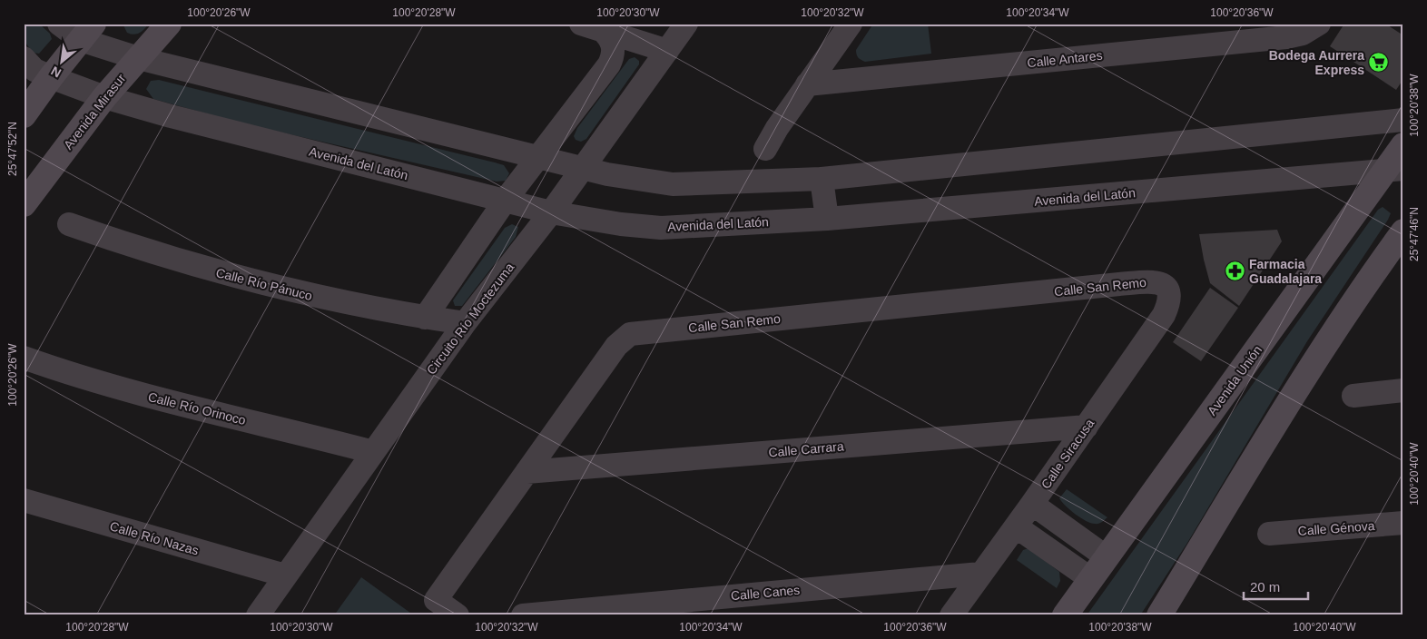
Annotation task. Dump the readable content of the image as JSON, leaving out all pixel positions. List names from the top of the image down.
{
  "streets": {
    "street": [
      "Calle Antares",
      "Avenida Mirasur",
      "Avenida del Latón",
      "Calle Río Pánuco",
      "Calle San Remo",
      "Circuito Río Moctezuma",
      "Avenida Unión",
      "Calle Río Orinoco",
      "Calle Carrara",
      "Calle Siracusa",
      "Calle Génova",
      "Calle Río Nazas",
      "Calle Canes"
    ]
  },
  "crossings": [
    ["Avenida Mirasur", "Avenida del Latón"],
    ["Avenida del Latón", "Circuito Río Moctezuma"],
    ["Avenida del Latón", "Avenida Unión"],
    ["Calle Río Pánuco", "Circuito Río Moctezuma"],
    ["Calle San Remo", "Calle Carrara"],
    ["Calle San Remo", "Calle Siracusa"],
    ["Circuito Río Moctezuma", "Calle Río Orinoco"],
    ["Circuito Río Moctezuma", "Calle Río Nazas"],
    ["Calle Carrara", "Calle Siracusa"],
    ["Calle Siracusa", "Calle Canes"]
  ],
  "places": {
    "supermarket": ["Bodega Aurrera Express"],
    "pharmacy": ["Farmacia Guadalajara"]
  },
  "scale_bar": "20 m",
  "north": "bottom left",
  "coordinates": [
    "100°20'26\"W",
    "100°20'28\"W",
    "100°20'30\"W",
    "100°20'32\"W",
    "100°20'34\"W",
    "100°20'36\"W",
    "100°20'38\"W",
    "25°47'52\"N",
    "25°47'46\"N",
    "100°20'40\"W"
  ]
}
